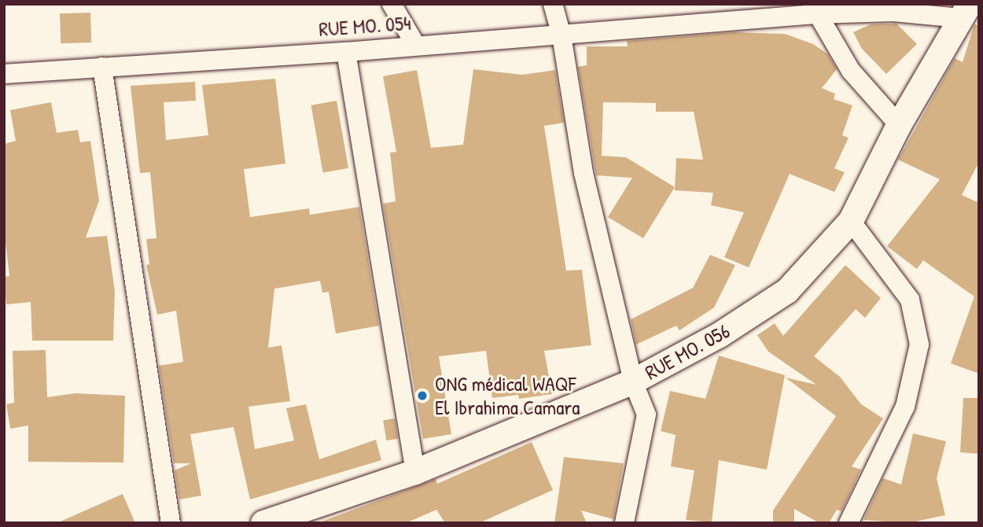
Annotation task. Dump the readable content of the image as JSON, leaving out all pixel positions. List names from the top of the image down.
{
  "streets": {
    "street": ["RUE MO. 054", "RUE MO. 056"]
  },
  "crossings": [
    ["RUE MO. 054", "RUE MO. 056"]
  ],
  "places": ["ONG médical WAQF El Ibrahima Camara"]
}
